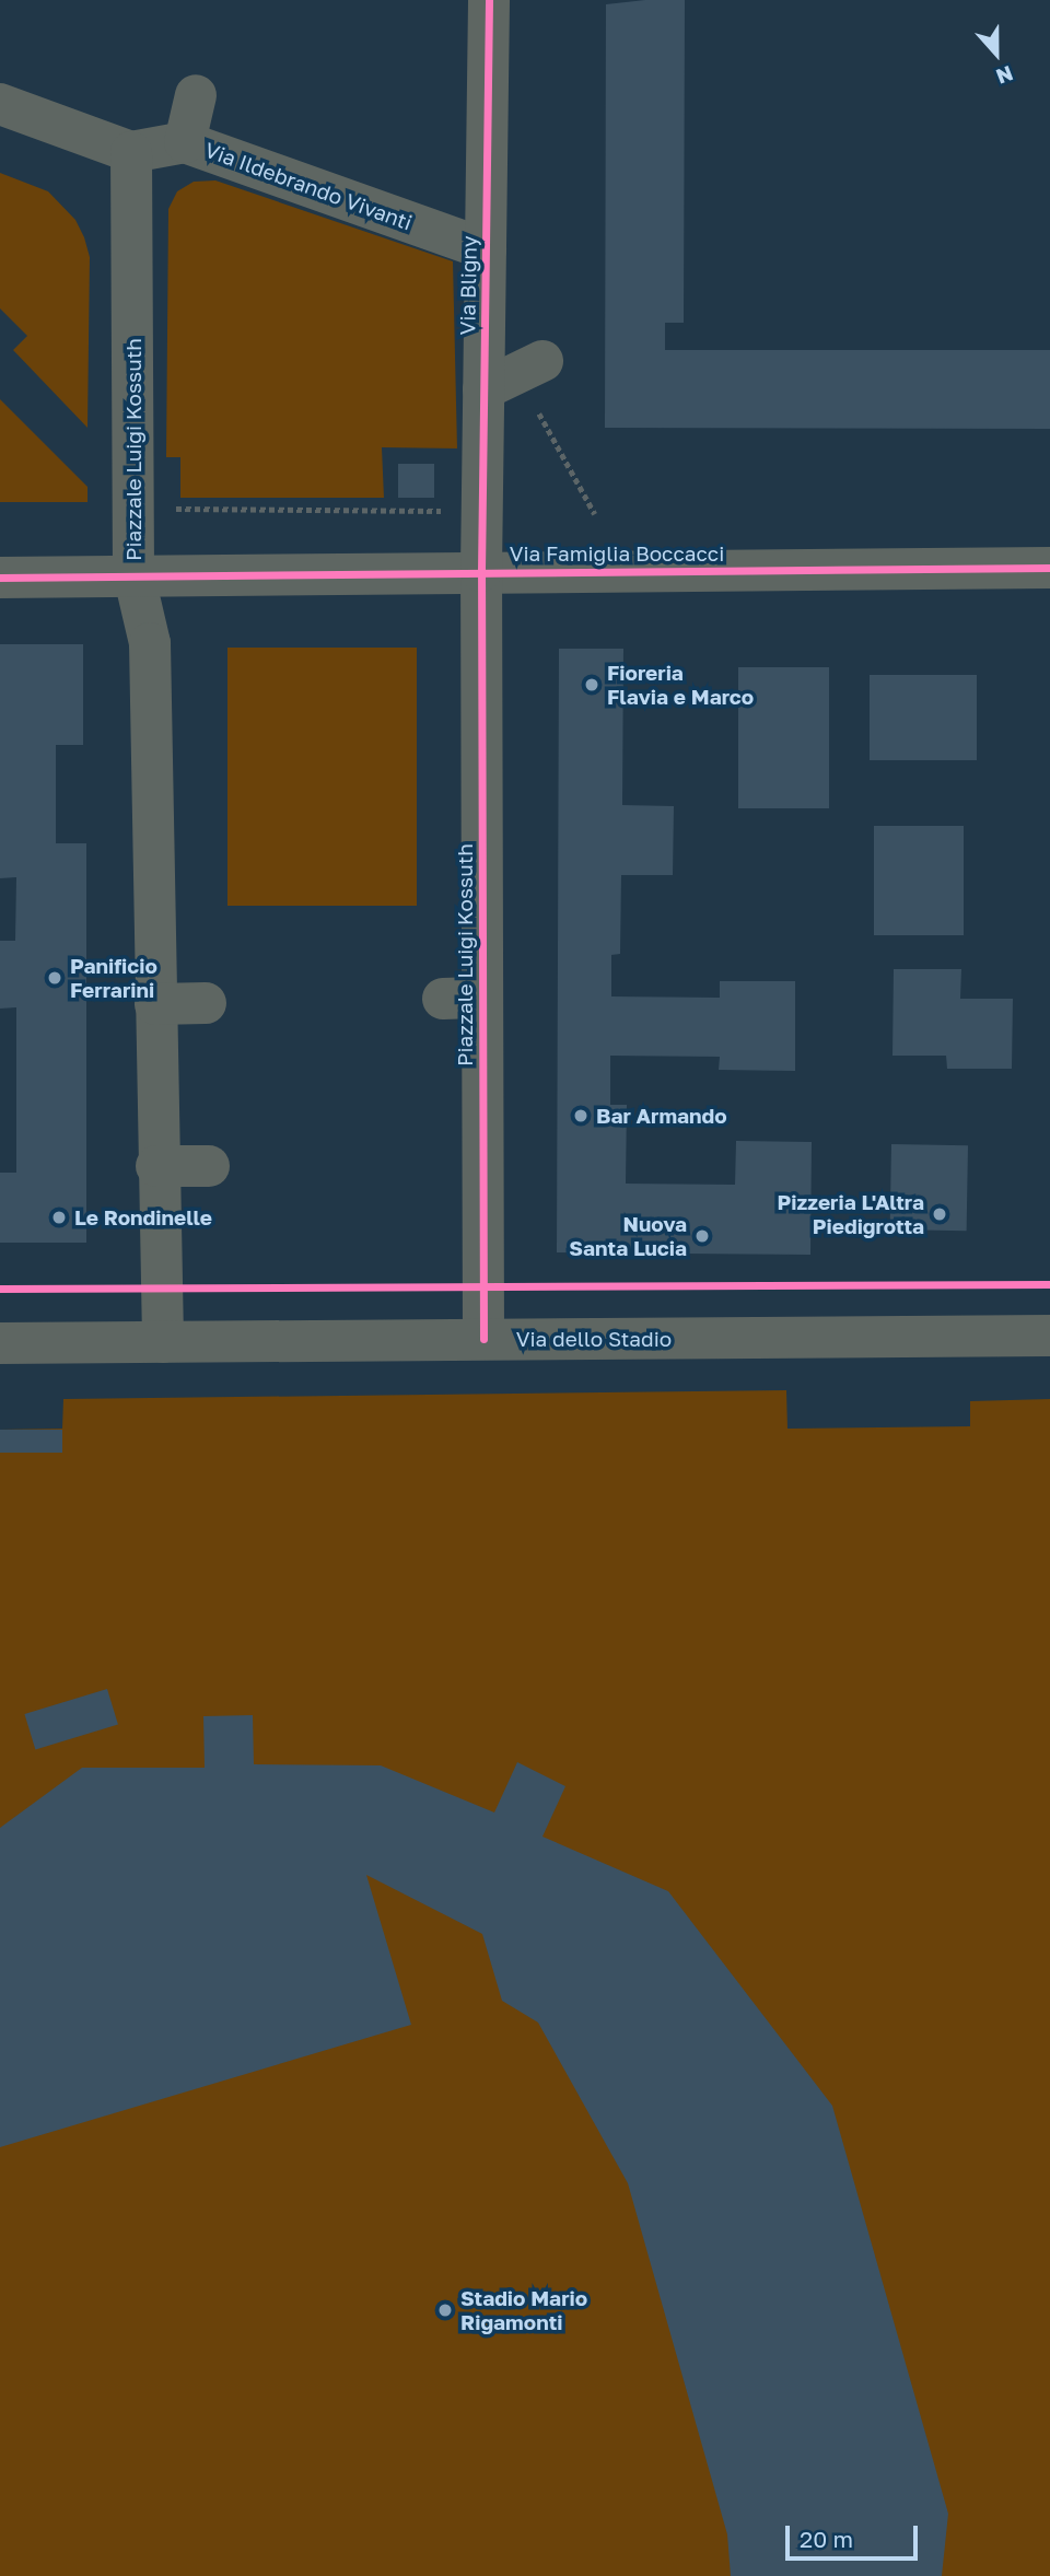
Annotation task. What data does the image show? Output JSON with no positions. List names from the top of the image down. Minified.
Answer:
{"streets":{"street":["Via Ildebrando Vivanti","Via Bligny","Piazzale Luigi Kossuth","Via Famiglia Boccacci","Via dello Stadio"]},"crossings":[["Via Ildebrando Vivanti","Via Bligny"],["Via Ildebrando Vivanti","Piazzale Luigi Kossuth"],["Via Bligny","Piazzale Luigi Kossuth"],["Via Bligny","Via Famiglia Boccacci"],["Piazzale Luigi Kossuth","Via Famiglia Boccacci"],["Piazzale Luigi Kossuth","Via dello Stadio"]],"places":["Fioreria Flavia e Marco","Panificio Ferrarini","Bar Armando","Pizzeria L'Altra Piedigrotta","Le Rondinelle","Nuova Santa Lucia","Stadio Mario Rigamonti"],"scale_bar":"20 m","north":"bottom"}
